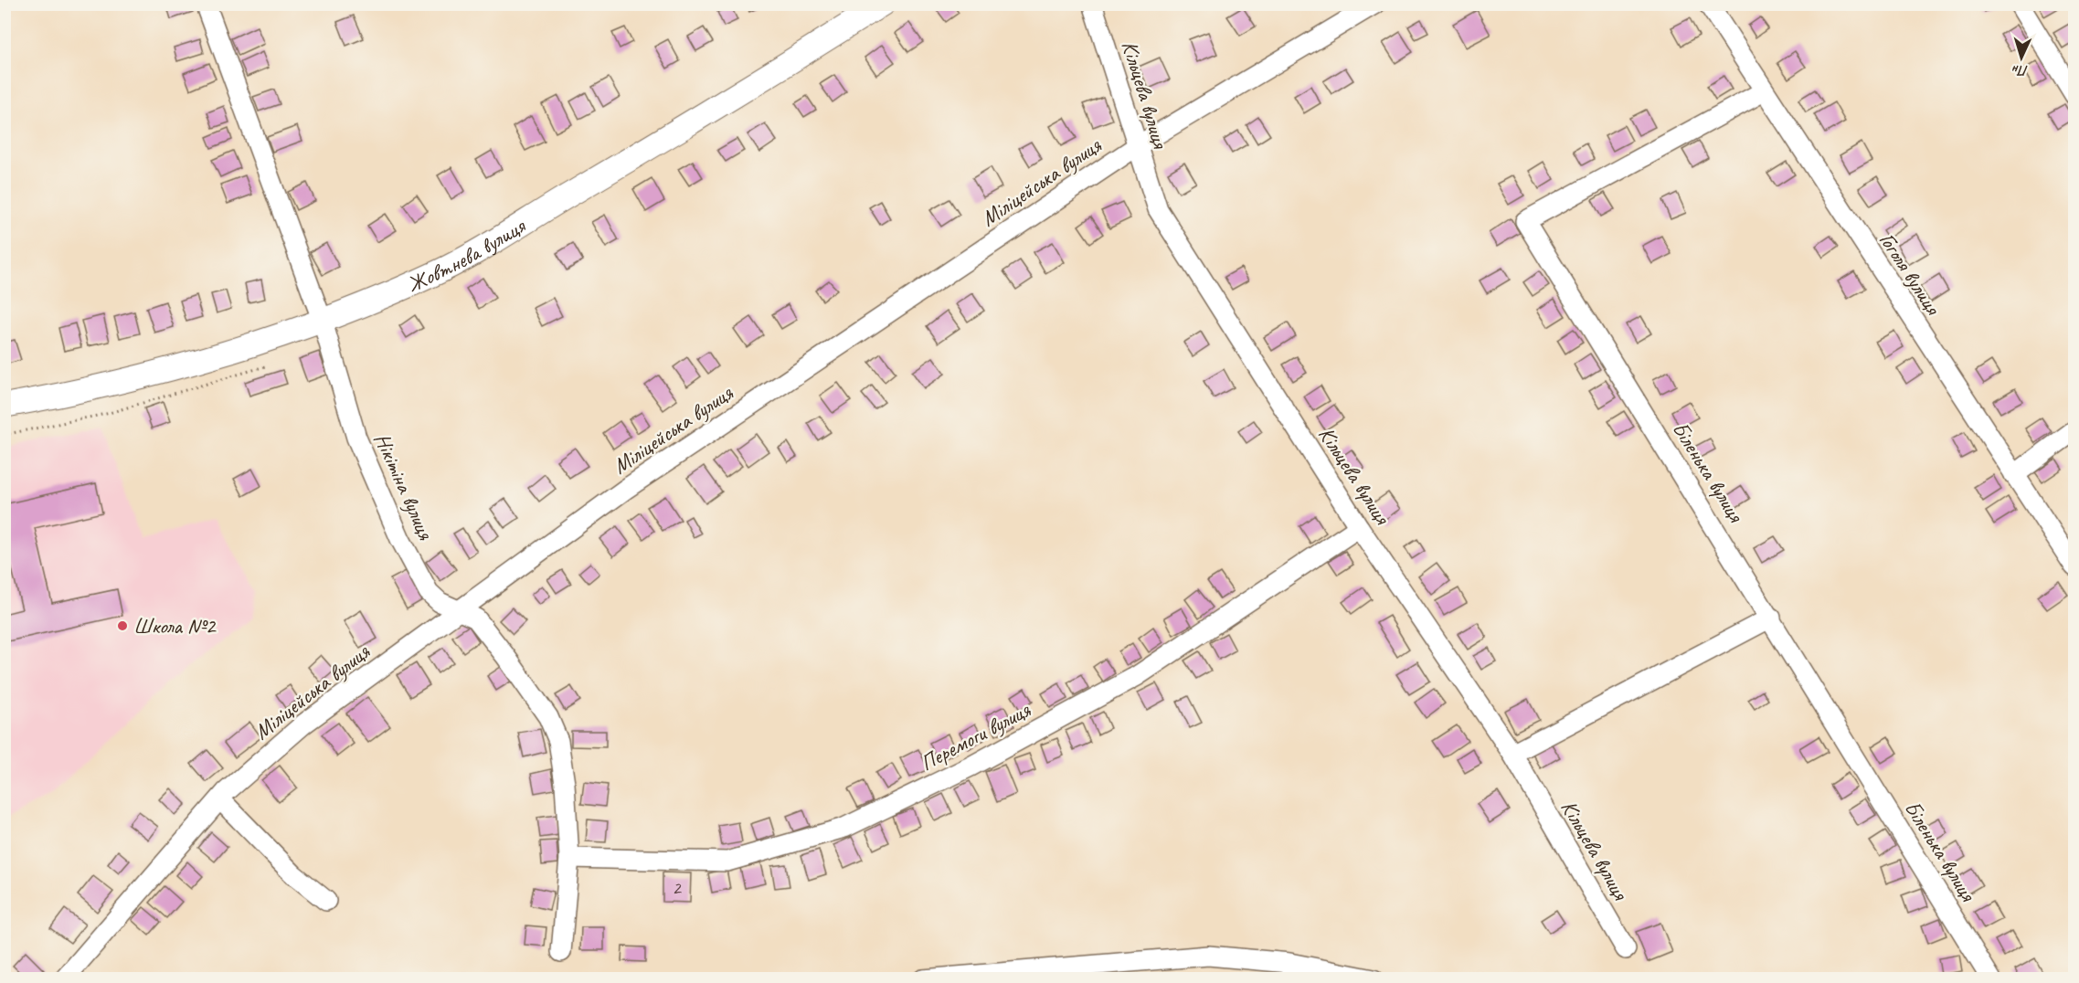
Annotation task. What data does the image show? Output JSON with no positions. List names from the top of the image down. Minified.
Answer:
{"streets":{"main road":["Жовтнева вулиця"],"street":["Кільцева вулиця","Міліцейська вулиця","Гоголя вулиця","Біленька вулиця","Нікітіна вулиця","Перемоги вулиця"]},"crossings":[["Кільцева вулиця","Міліцейська вулиця"],["Кільцева вулиця","Перемоги вулиця"],["Міліцейська вулиця","Нікітіна вулиця"],["Жовтнева вулиця","Нікітіна вулиця"],["Гоголя вулиця","Біленька вулиця"],["Нікітіна вулиця","Перемоги вулиця"]],"places":["Школа №2"],"house_numbers":["2"],"north":"bottom"}
